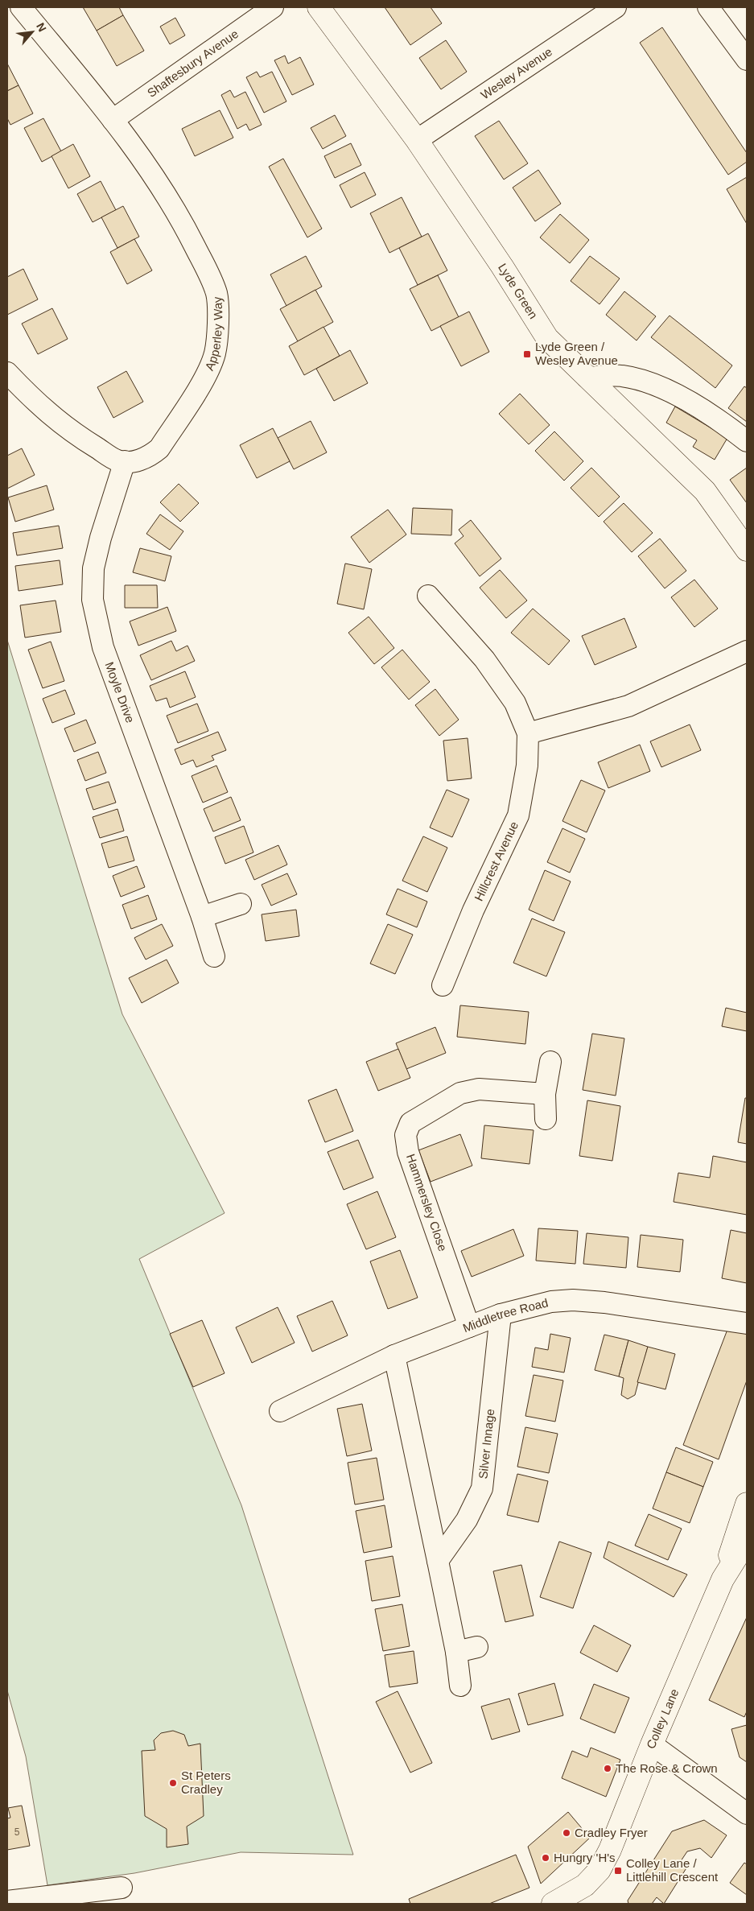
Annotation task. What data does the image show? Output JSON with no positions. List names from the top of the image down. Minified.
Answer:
{"streets":{"street":["Shaftesbury Avenue","Wesley Avenue","Lyde Green","Apperley Way","Moyle Drive","Hillcrest Avenue","Hammersley Close","Middletree Road","Silver Innage","Colley Lane"]},"crossings":[["Shaftesbury Avenue","Apperley Way"],["Wesley Avenue","Lyde Green"],["Apperley Way","Moyle Drive"],["Hammersley Close","Middletree Road"],["Middletree Road","Silver Innage"]],"places":{"transit":["Lyde Green / Wesley Avenue","Colley Lane / Littlehill Crescent"],"other":["The Rose & Crown","St Peters Cradley","Cradley Fryer","Hungry 'H's"]},"house_numbers":["5"],"north":"top right"}
